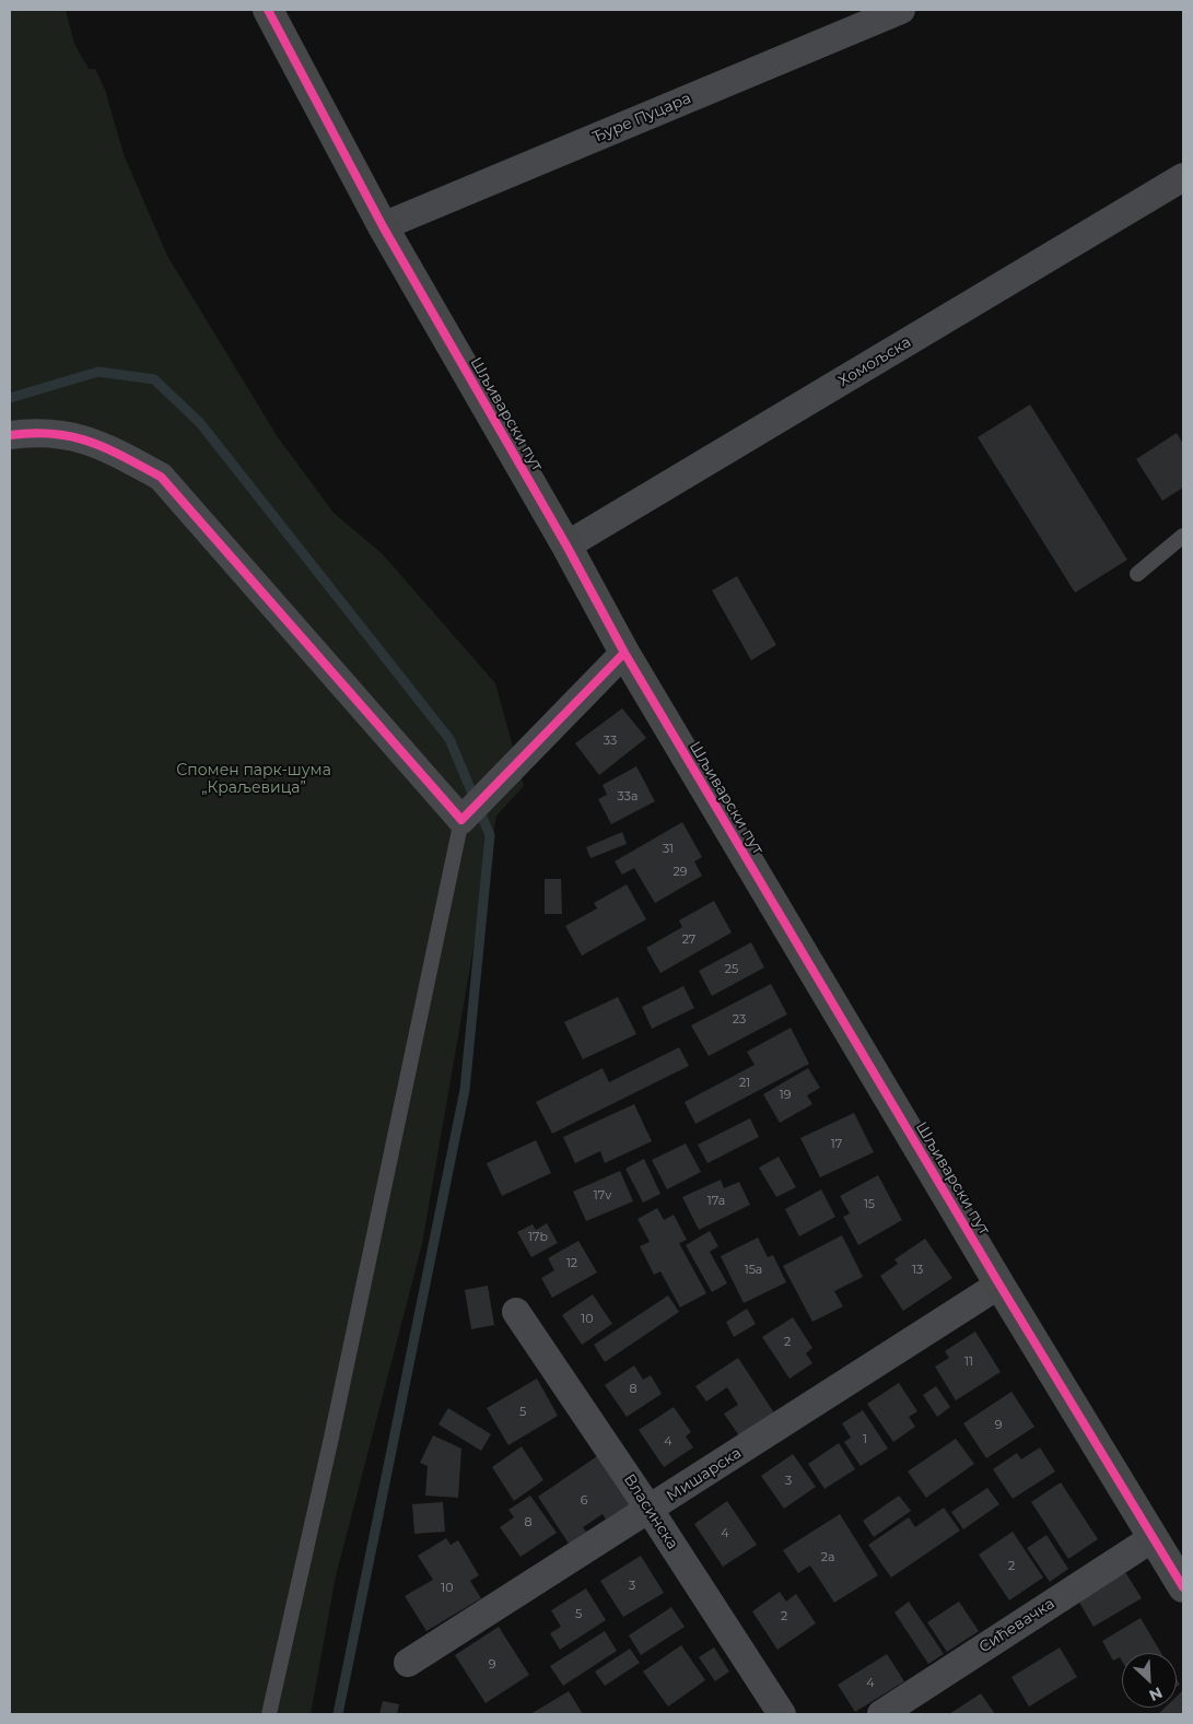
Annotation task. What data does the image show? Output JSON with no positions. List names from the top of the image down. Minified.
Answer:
{"streets":{"main road":["Шљиварски пут"],"street":["Ђуре Пуцара","Хомољска","Мишарска","Власинска","Сићевачка"]},"crossings":[["Ђуре Пуцара","Шљиварски пут"],["Хомољска","Шљиварски пут"],["Шљиварски пут","Мишарска"],["Шљиварски пут","Сићевачка"],["Мишарска","Власинска"]],"parks":["Спомен парк-шума „Краљевица”"],"house_numbers":["33","33a","31","29","27","25","23","21","19","17","17v","17a","15","17b","12","15a","13","10","2","11","8","5","9","1","4","3","6","8","4","2a","2","3","10","5","2","9","4"],"north":"bottom right"}
